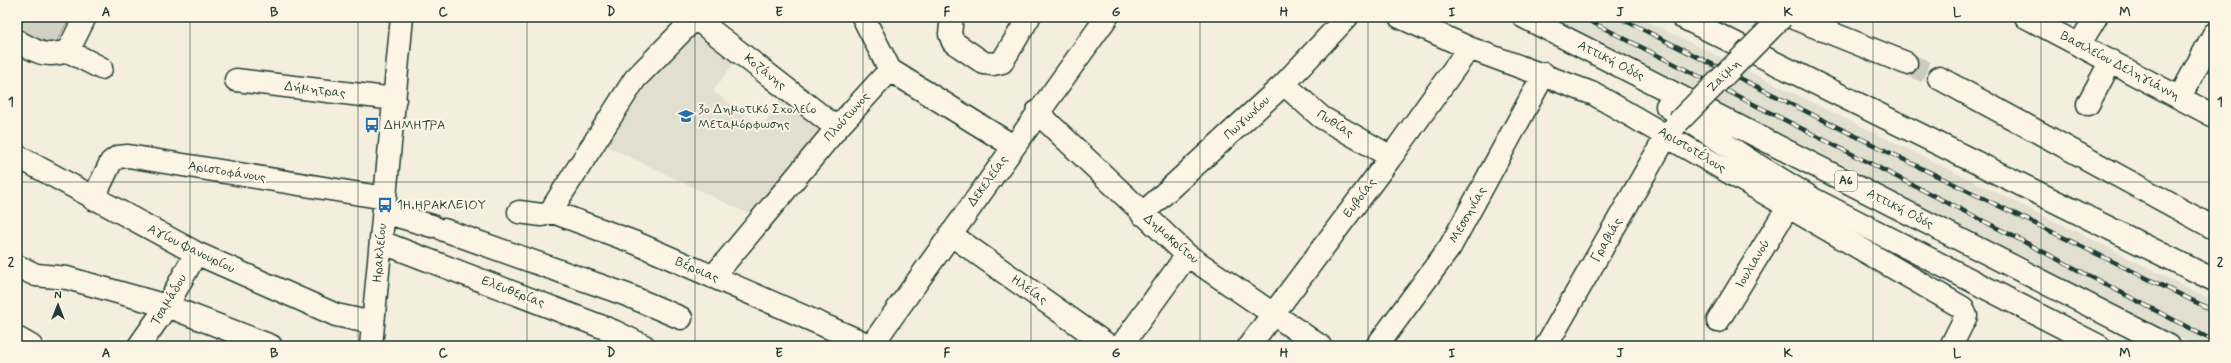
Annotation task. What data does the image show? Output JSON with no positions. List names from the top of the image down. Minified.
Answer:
{"streets":{"main road":["Αττική Οδός","Βασιλείου Δεληγιάννη","Κοζάνης","Ζαϊμη","Δήμητρας","Πλούτωνος","Πωγωνίου","Πυθίας","Αριστοτέλους","Αριστοφάνους","Δεκελείας","Α6","Ευβοίας","Μεσσηνίας","Δημοκρίτου","Γραβιάς","Αγίου Φανουρίου","Ηρακλείου","Ιουλιανού","Βέροιας","Ηλείας","Ελευθερίας","Τσαμάδου"]},"crossings":[["Κοζάνης","Πλούτωνος"],["Ζαϊμη","Αριστοτέλους"],["Ζαϊμη","Γραβιάς"],["Δήμητρας","Ηρακλείου"],["Πλούτωνος","Βέροιας"],["Πωγωνίου","Πυθίας"],["Πωγωνίου","Δημοκρίτου"],["Πυθίας","Ευβοίας"],["Αριστοτέλους","Ευβοίας"],["Αριστοτέλους","Μεσσηνίας"],["Αριστοτέλους","Γραβιάς"],["Αριστοτέλους","Ιουλιανού"],["Αριστοφάνους","Αγίου Φανουρίου"],["Αριστοφάνους","Ηρακλείου"],["Δεκελείας","Δημοκρίτου"],["Δεκελείας","Βέροιας"],["Δεκελείας","Ηλείας"],["Ευβοίας","Δημοκρίτου"],["Αγίου Φανουρίου","Ηρακλείου"],["Αγίου Φανουρίου","Τσαμάδου"],["Ηρακλείου","Ελευθερίας"]],"places":{"school or university":["3ο Δημοτικό Σχολείο Μεταμόρφωσης"],"bus stop":["ΔΗΜΗΤΡΑ","1Η ΗΡΑΚΛΕΙΟΥ"]},"north":"top","grid":{"columns":["A","B","C","D","E","F","G","H","I","J","K","L","M"],"rows":["1","2"]}}
